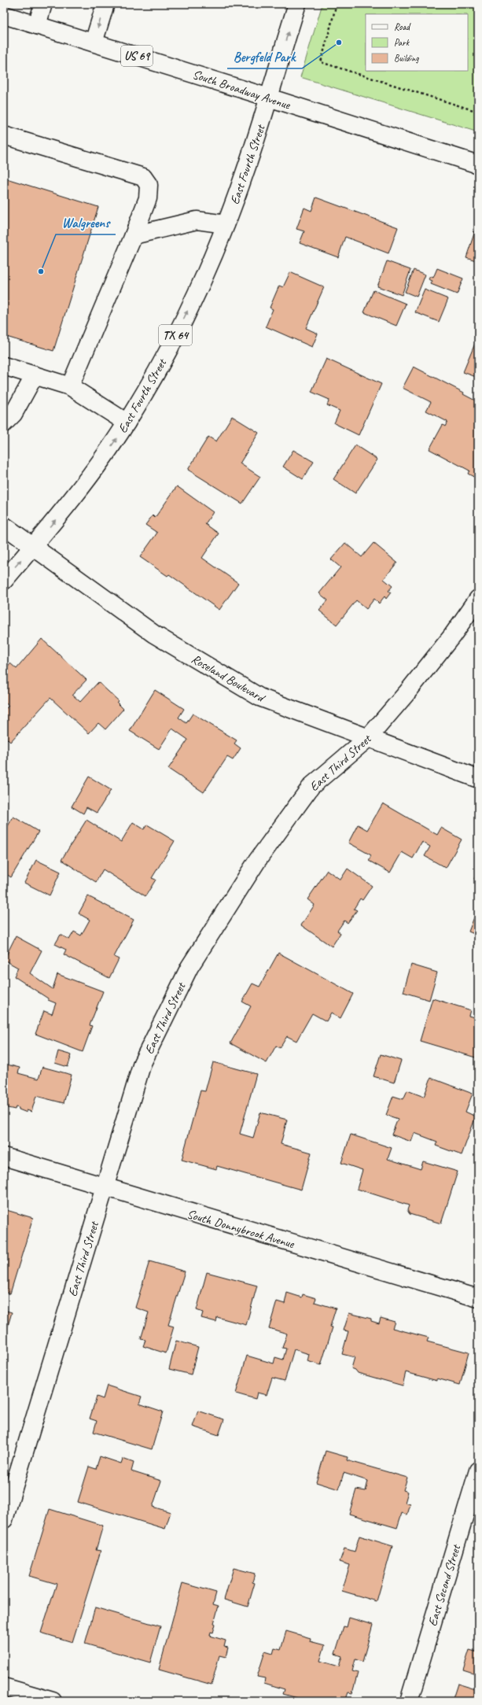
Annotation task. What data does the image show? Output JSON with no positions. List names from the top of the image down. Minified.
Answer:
{"streets":{"street":["US 69","South Broadway Avenue","East Fourth Street","TX 64","Roseland Boulevard","East Third Street","South Donnybrook Avenue","East Second Street"]},"crossings":[["South Broadway Avenue","East Fourth Street"],["East Fourth Street","Roseland Boulevard"],["Roseland Boulevard","East Third Street"],["East Third Street","South Donnybrook Avenue"]],"places":["Bergfeld Park","Walgreens"],"legend":["Road","Park","Building"]}
